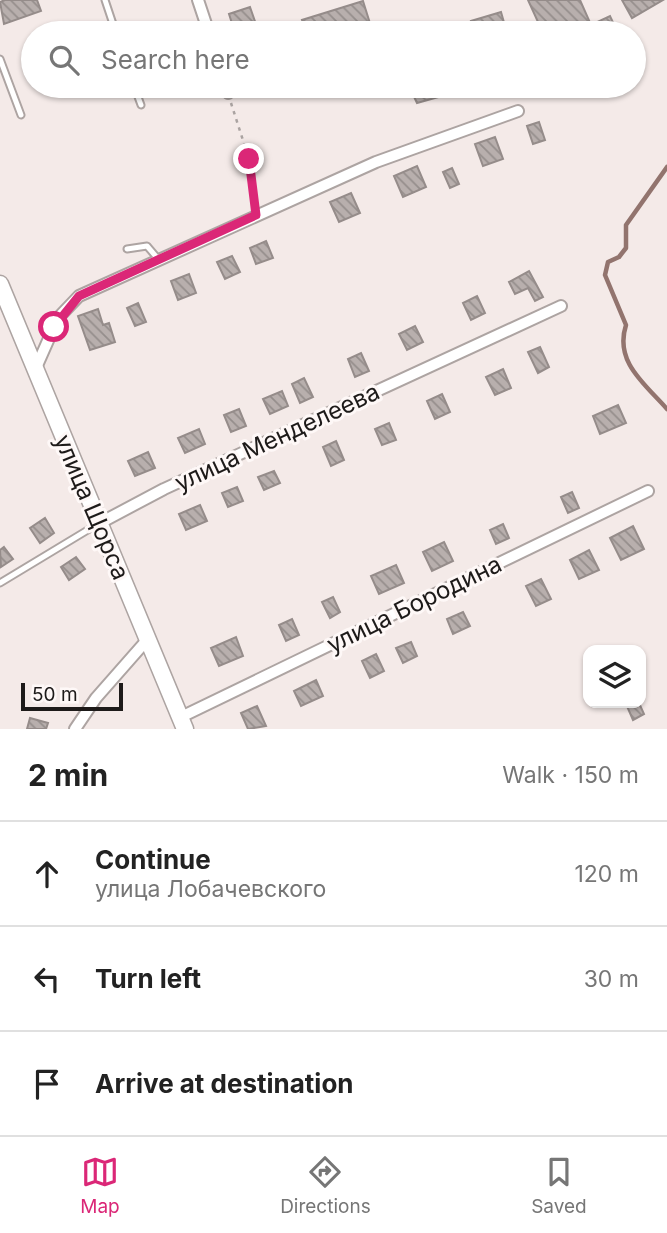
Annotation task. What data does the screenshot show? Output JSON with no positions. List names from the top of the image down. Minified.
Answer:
{"streets":{"main road":["улица Щорса"],"street":["улица Менделеева","улица Бородина"]},"crossings":[["улица Менделеева","улица Щорса"],["улица Щорса","улица Бородина"]],"scale_bar":"50 m","page":{"search":"Search here","scale":"50 m","heading":["2 min","Walk · 150 m"],"list":[["Continue","улица Лобачевского","120 m"],["Turn left","30 m"],"Arrive at destination"],"nav":["Map","Directions","Saved"]}}
